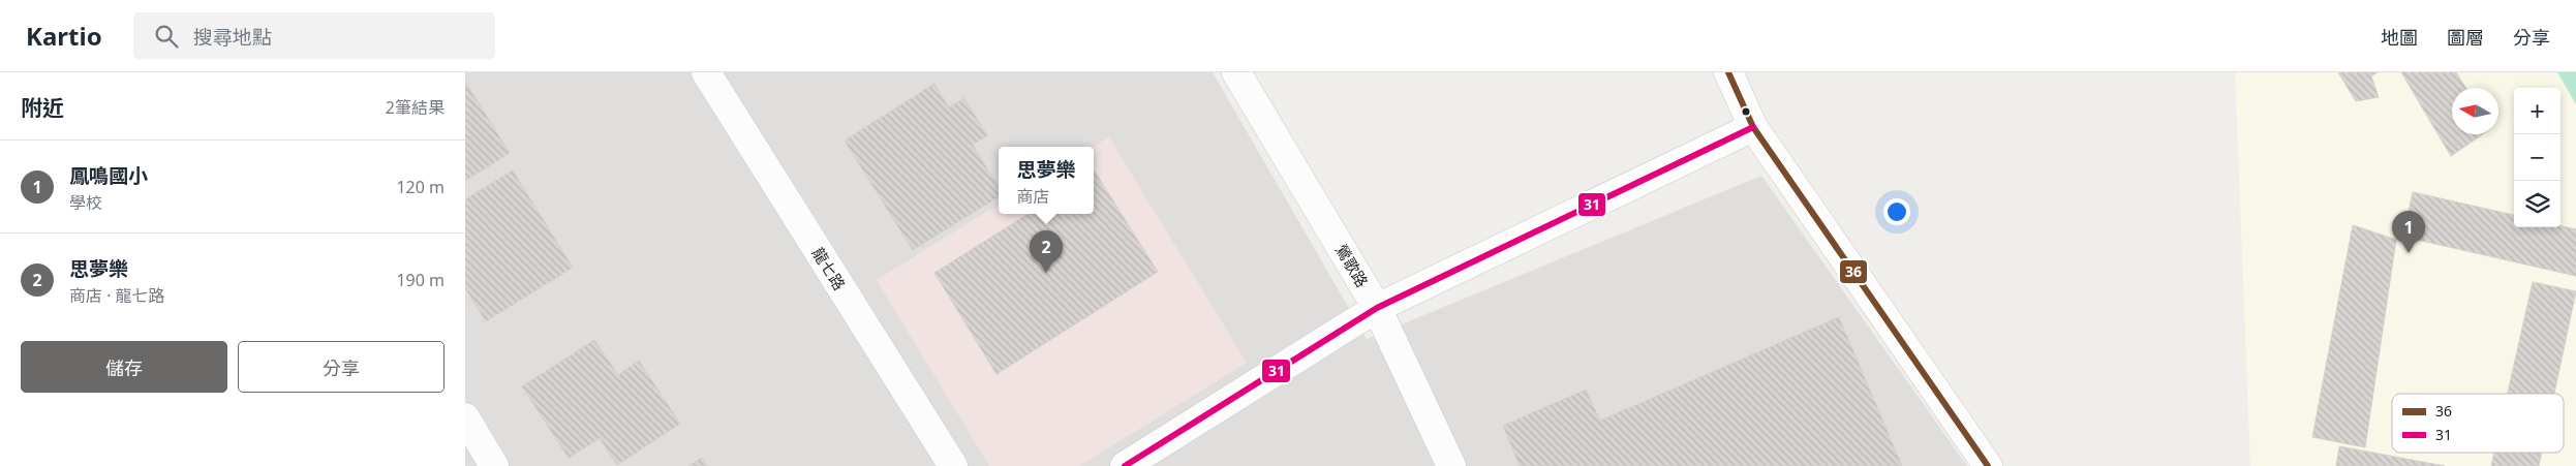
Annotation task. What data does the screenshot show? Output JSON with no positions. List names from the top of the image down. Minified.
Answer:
{"streets":{"street":["鶯歌路","龍七路"]},"lines":["transit line 36","transit line 31"],"legend":["36","31"],"north":"left","page":{"header":"Kartio","search":"搜尋地點","nav":["地圖","圖層","分享"],"heading":["附近","2筆結果"],"map_buttons":["+","−"],"list":[{"mark":"1","name":"鳳鳴國小","note":"學校","value":"120 m"},{"mark":"2","name":"思夢樂","note":"商店 · 龍七路","value":"190 m"}],"popup":["思夢樂","商店"],"pins":["1","2"],"buttons":["儲存","分享"]}}
